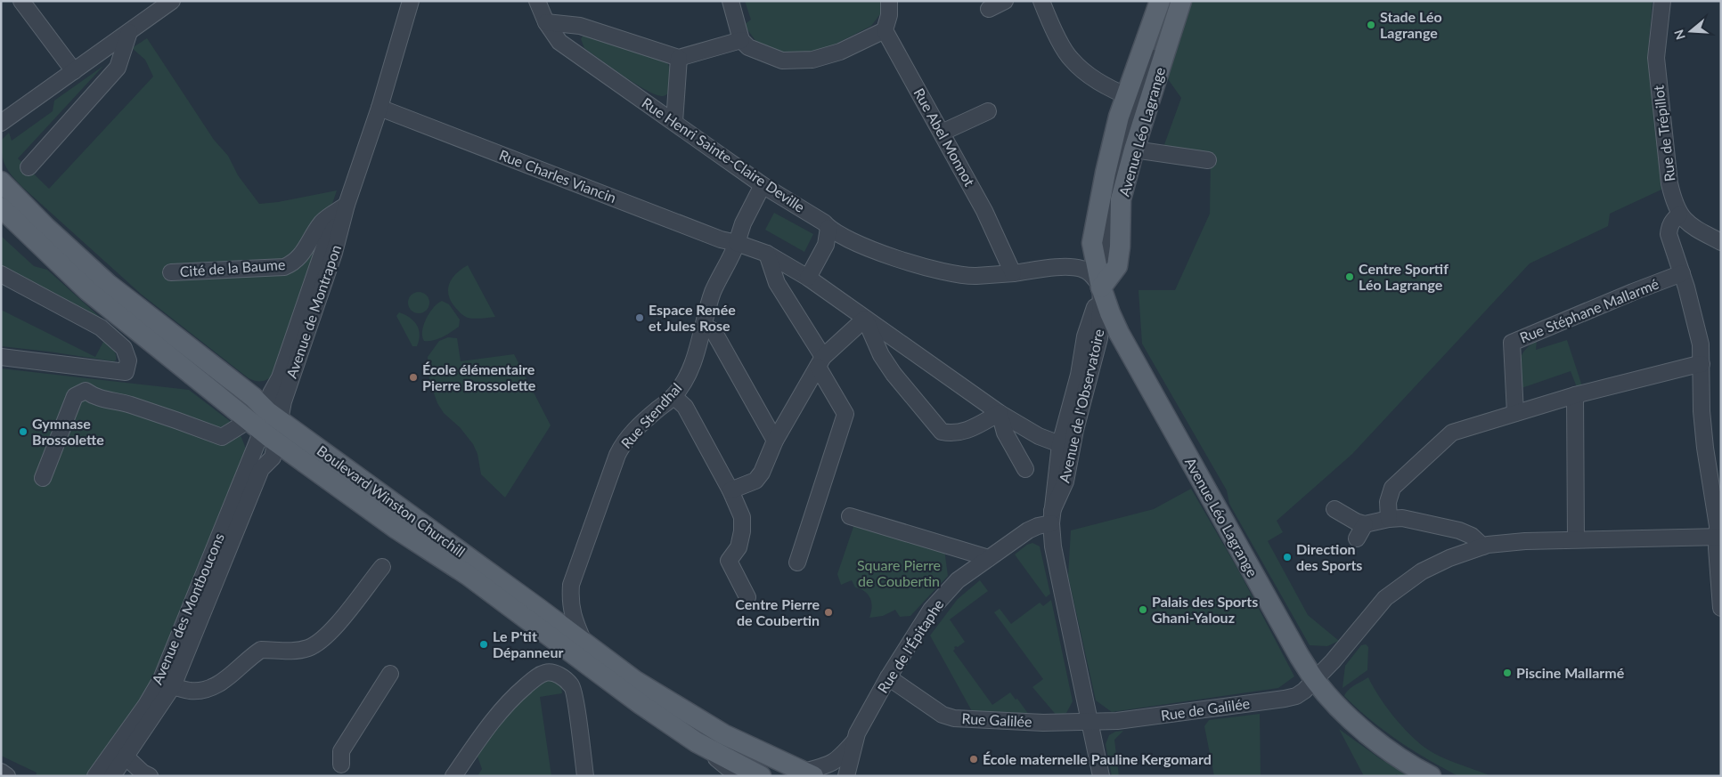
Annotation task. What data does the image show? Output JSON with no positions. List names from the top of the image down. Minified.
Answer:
{"streets":{"main road":["Avenue Léo Lagrange","Boulevard Winston Churchill"],"street":["Rue de Trépillot","Rue Abel Monnot","Rue Henri Sainte-Claire Deville","Rue Charles Viancin","Cité de la Baume","Rue Stéphane Mallarmé","Avenue de Montrapon","Avenue de l'Observatoire","Rue Stendhal","Avenue des Montboucons","Rue de l'Épitaphe","Rue de Galilée","Rue Galilée"]},"crossings":[["Avenue Léo Lagrange","Rue Henri Sainte-Claire Deville"],["Avenue Léo Lagrange","Avenue de l'Observatoire"],["Avenue Léo Lagrange","Rue de Galilée"],["Rue Abel Monnot","Rue Henri Sainte-Claire Deville"],["Rue Henri Sainte-Claire Deville","Avenue de l'Observatoire"],["Rue Henri Sainte-Claire Deville","Rue Stendhal"],["Rue Charles Viancin","Avenue de Montrapon"],["Rue Charles Viancin","Rue Stendhal"],["Cité de la Baume","Avenue de Montrapon"],["Avenue de Montrapon","Boulevard Winston Churchill"],["Avenue de l'Observatoire","Rue de l'Épitaphe"],["Avenue de l'Observatoire","Rue de Galilée"],["Avenue de l'Observatoire","Rue Galilée"],["Rue Stendhal","Boulevard Winston Churchill"],["Boulevard Winston Churchill","Avenue des Montboucons"],["Boulevard Winston Churchill","Rue de l'Épitaphe"],["Rue de l'Épitaphe","Rue Galilée"],["Rue de Galilée","Rue Galilée"]],"parks":["Square Pierre de Coubertin"],"places":["Stade Léo Lagrange","Centre Sportif Léo Lagrange","Espace Renée et Jules Rose","École élémentaire Pierre Brossolette","Gymnase Brossolette","Direction des Sports","Palais des Sports Ghani-Yalouz","Centre Pierre de Coubertin","Le P'tit Dépanneur","Piscine Mallarmé","École maternelle Pauline Kergomard"],"north":"left"}
